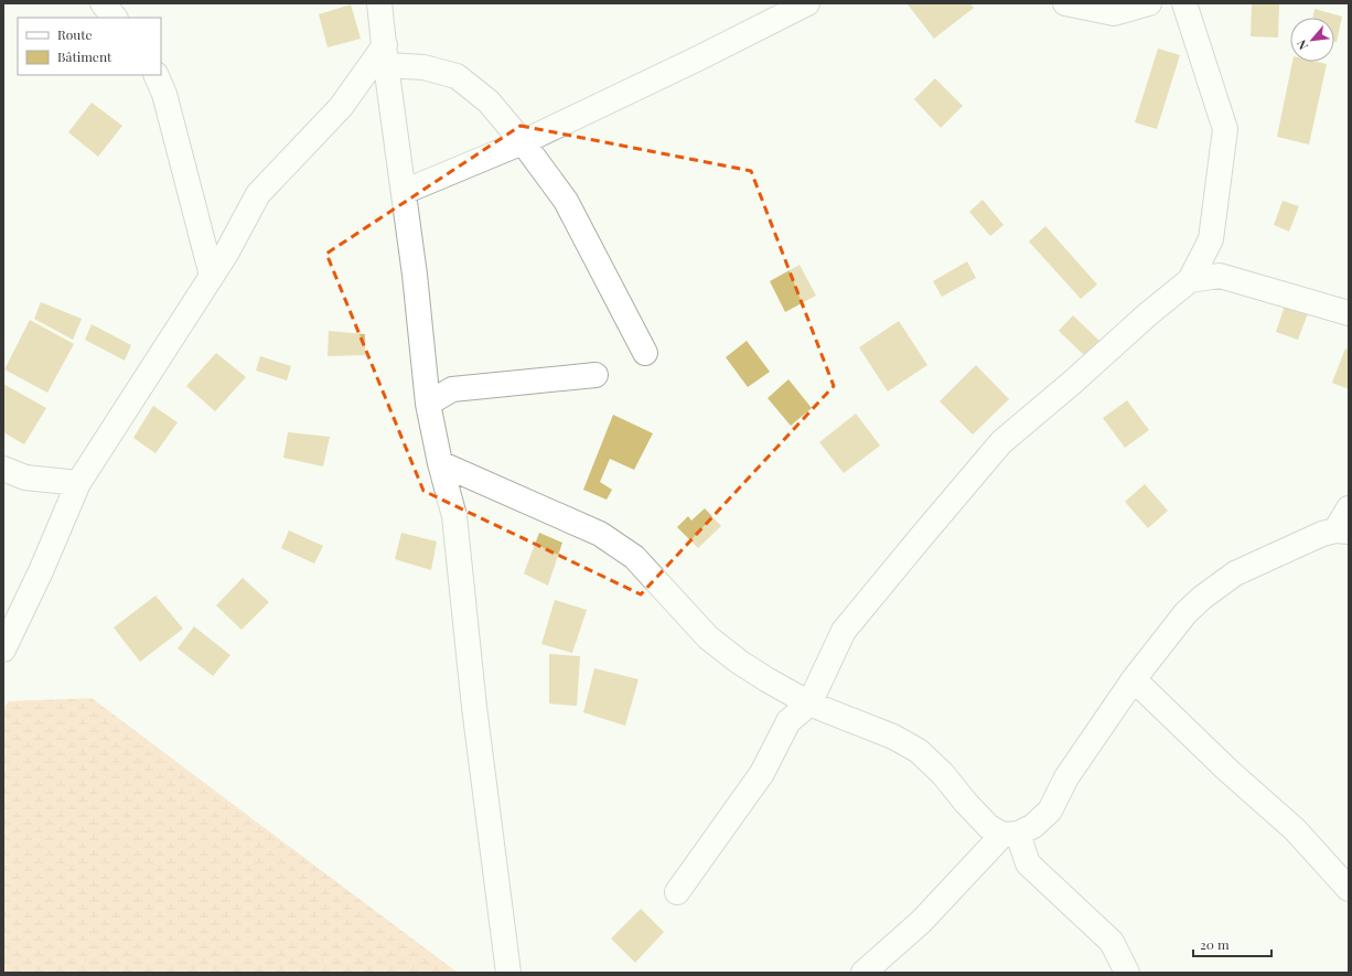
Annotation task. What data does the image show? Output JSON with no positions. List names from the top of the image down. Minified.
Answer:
{"legend":["Route","Bâtiment"],"scale_bar":"20 m","north":"bottom left"}
